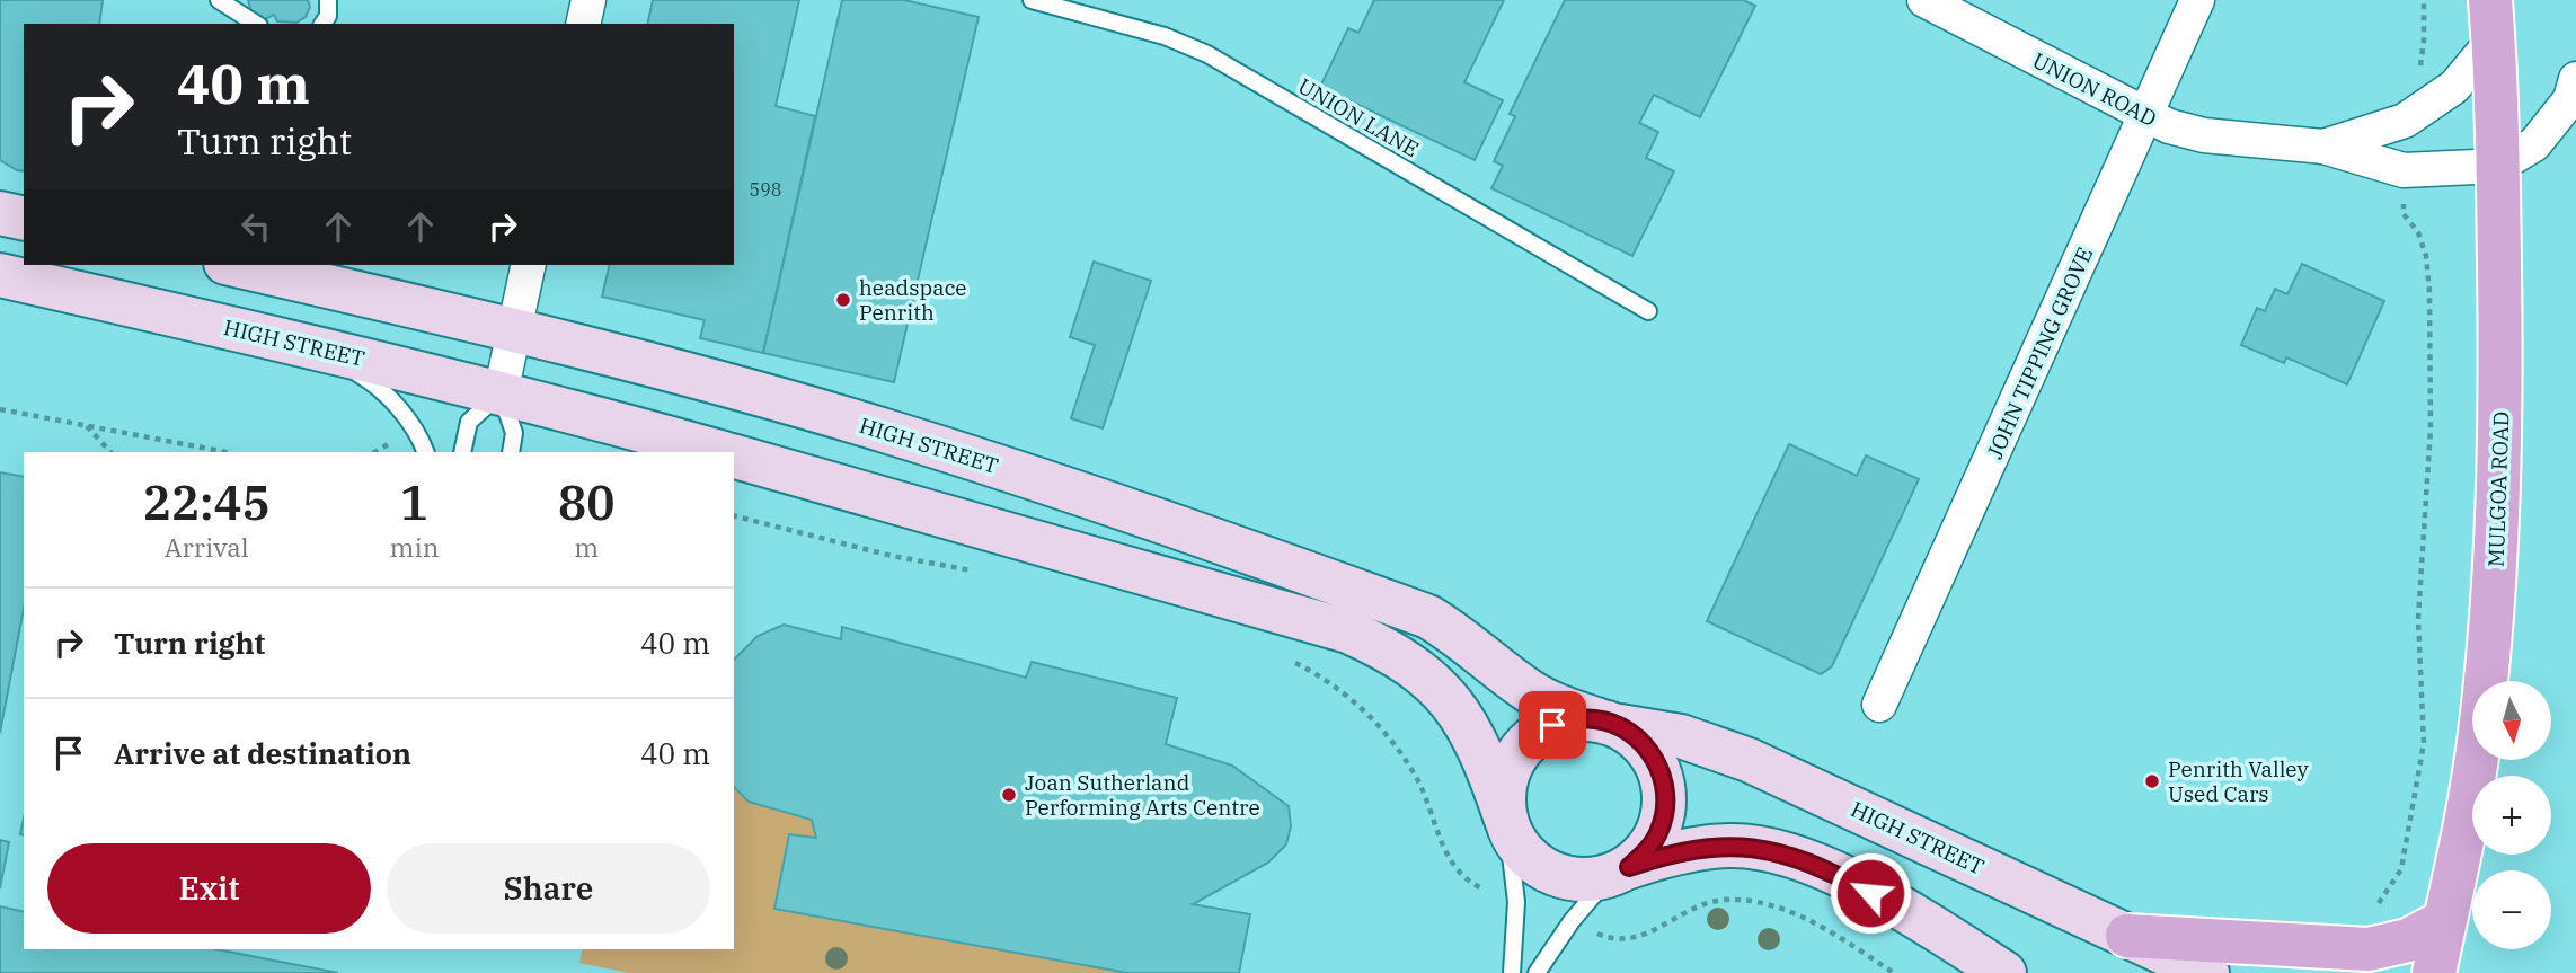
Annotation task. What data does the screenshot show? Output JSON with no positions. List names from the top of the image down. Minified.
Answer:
{"streets":{"main road":["HIGH STREET","MULGOA ROAD"],"street":["UNION ROAD","JOHN TIPPING GROVE"],"lane":["UNION LANE"]},"crossings":[["UNION ROAD","JOHN TIPPING GROVE"],["UNION ROAD","MULGOA ROAD"]],"places":["headspace Penrith","Penrith Valley Used Cars","Joan Sutherland Performing Arts Centre"],"house_numbers":["598"],"north":"bottom","page":{"turn":["40 m","Turn right"],"eta":["22:45","Arrival","1","min","80","m"],"list":[{"name":"Turn right","value":"40 m"},{"name":"Arrive at destination","value":"40 m"}],"map_buttons":["+","−"],"buttons":["Exit","Share"]}}
